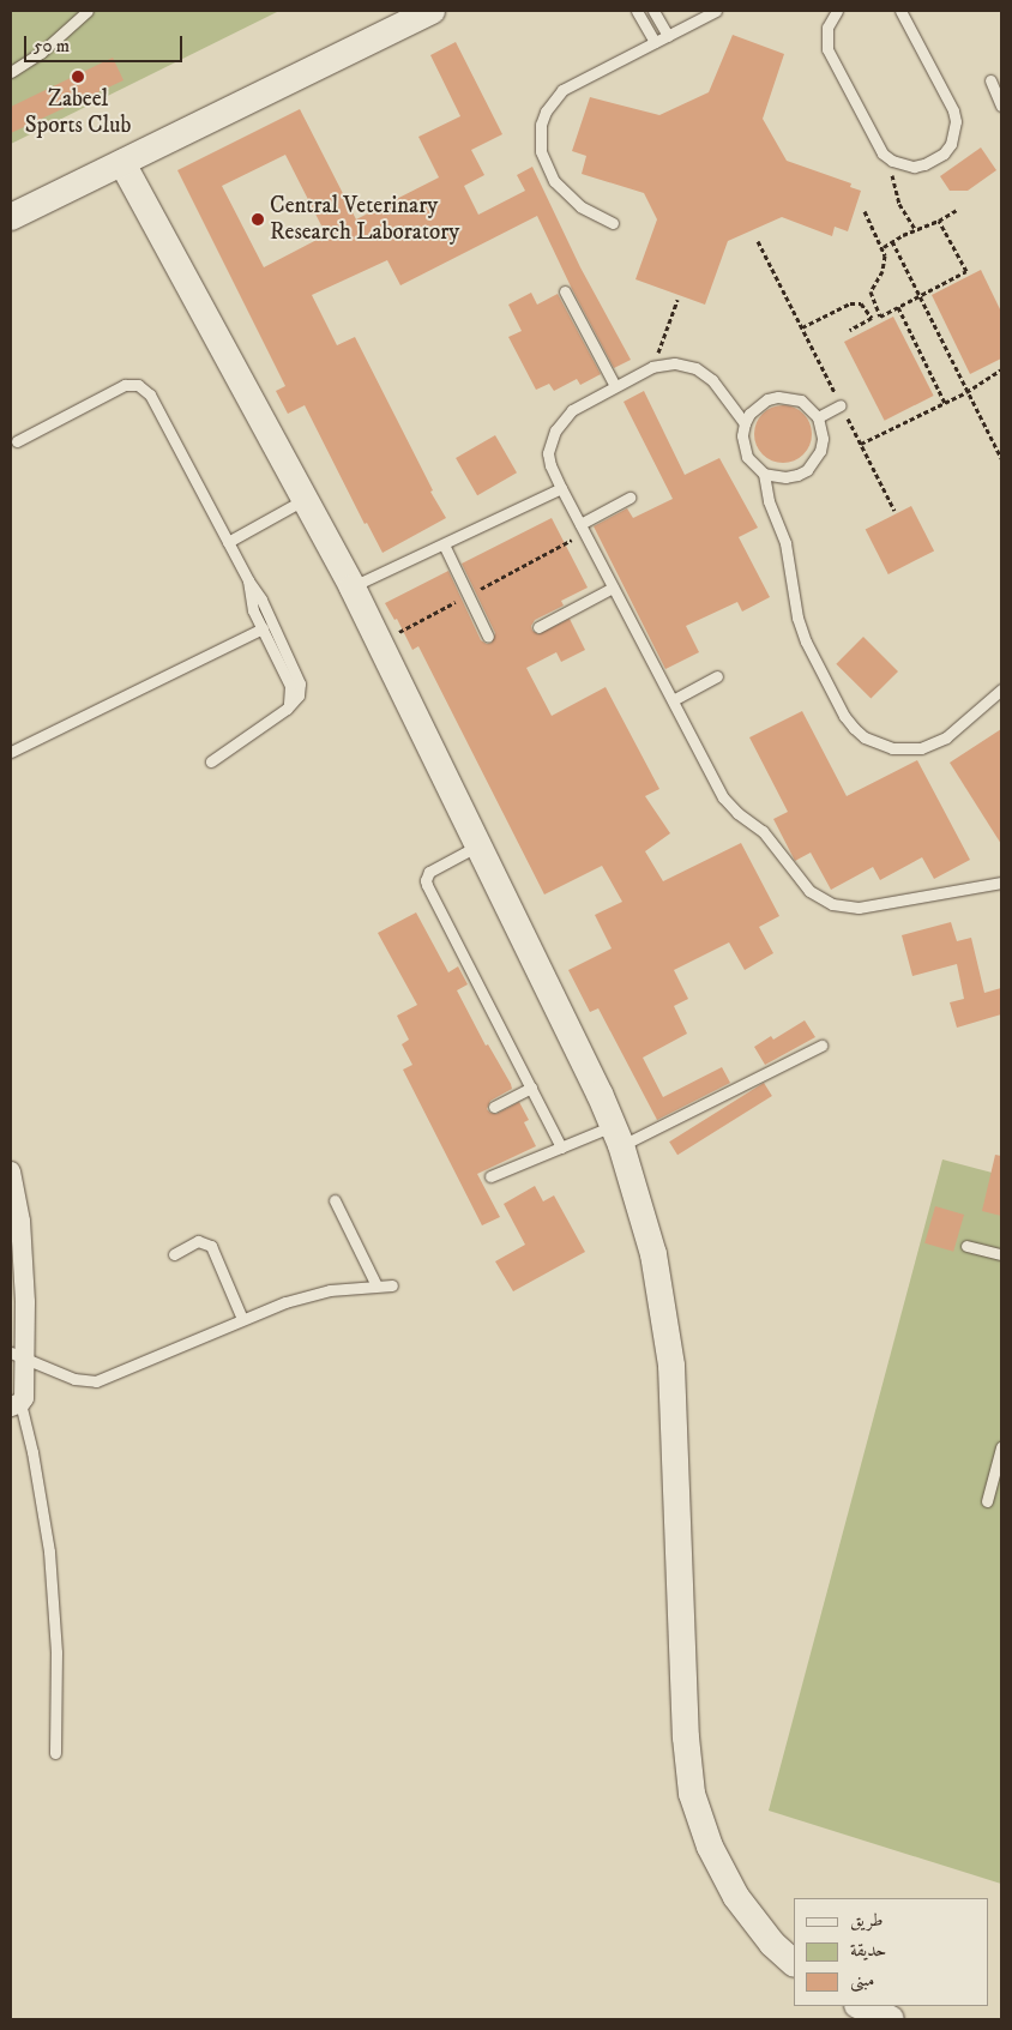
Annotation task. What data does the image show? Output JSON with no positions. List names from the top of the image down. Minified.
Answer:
{"places":["Zabeel Sports Club","Central Veterinary Research Laboratory"],"legend":["طريق","حديقة","مبنى"],"scale_bar":"50 m"}
